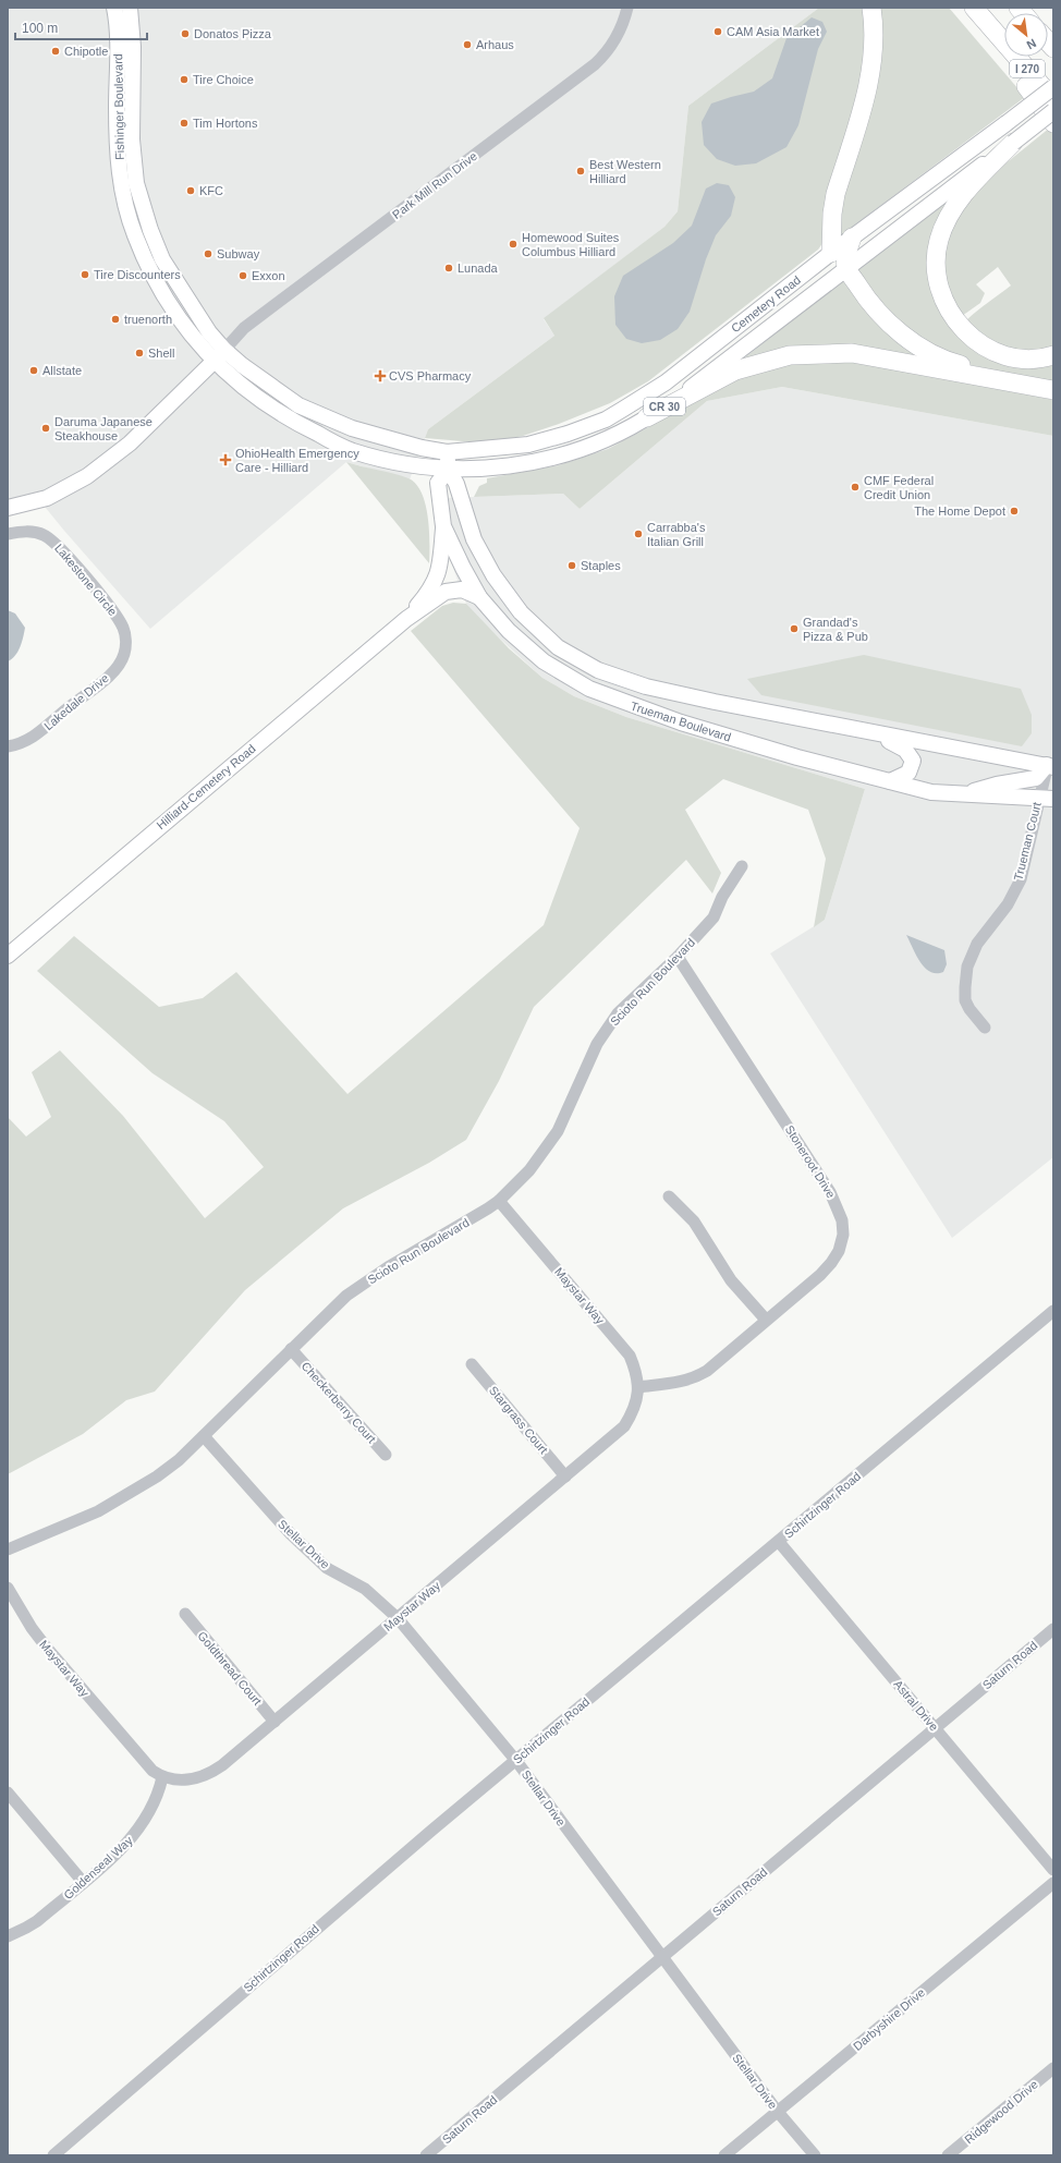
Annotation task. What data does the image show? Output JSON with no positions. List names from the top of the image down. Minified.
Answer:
{"streets":{"highway":["I 270"],"main road":["Fishinger Boulevard","Cemetery Road","CR 30","Trueman Boulevard","Hilliard-Cemetery Road"],"street":["Park Mill Run Drive","Lakestone Circle","Lakedale Drive","Trueman Court","Scioto Run Boulevard","Stoneroot Drive","Maystar Way","Checkerberry Court","Stargrass Court","Schirtzinger Road","Stellar Drive","Saturn Road","Goldthread Court","Astral Drive","Goldenseal Way","Darbyshire Drive","Ridgewood Drive"]},"crossings":[["Fishinger Boulevard","Park Mill Run Drive"],["Fishinger Boulevard","Cemetery Road"],["Fishinger Boulevard","Trueman Boulevard"],["Cemetery Road","Trueman Boulevard"],["Lakestone Circle","Lakedale Drive"],["Trueman Boulevard","Hilliard-Cemetery Road"],["Trueman Boulevard","Trueman Court"],["Scioto Run Boulevard","Stoneroot Drive"],["Scioto Run Boulevard","Maystar Way"],["Scioto Run Boulevard","Checkerberry Court"],["Scioto Run Boulevard","Stellar Drive"],["Stoneroot Drive","Maystar Way"],["Maystar Way","Stargrass Court"],["Maystar Way","Stellar Drive"],["Maystar Way","Goldthread Court"],["Maystar Way","Goldenseal Way"],["Schirtzinger Road","Stellar Drive"],["Schirtzinger Road","Astral Drive"],["Stellar Drive","Saturn Road"],["Stellar Drive","Darbyshire Drive"],["Saturn Road","Astral Drive"]],"places":{"other":["CAM Asia Market","Donatos Pizza","Arhaus","Chipotle","Tire Choice","Tim Hortons","Best Western Hilliard","KFC","Homewood Suites Columbus Hilliard","Subway","Lunada","Tire Discounters","Exxon","truenorth","Shell","Allstate","Daruma Japanese Steakhouse","CMF Federal Credit Union","The Home Depot","Carrabba's Italian Grill","Staples","Grandad's Pizza & Pub"],"health":["CVS Pharmacy","OhioHealth Emergency Care - Hilliard"]},"scale_bar":"100 m","north":"bottom right"}
